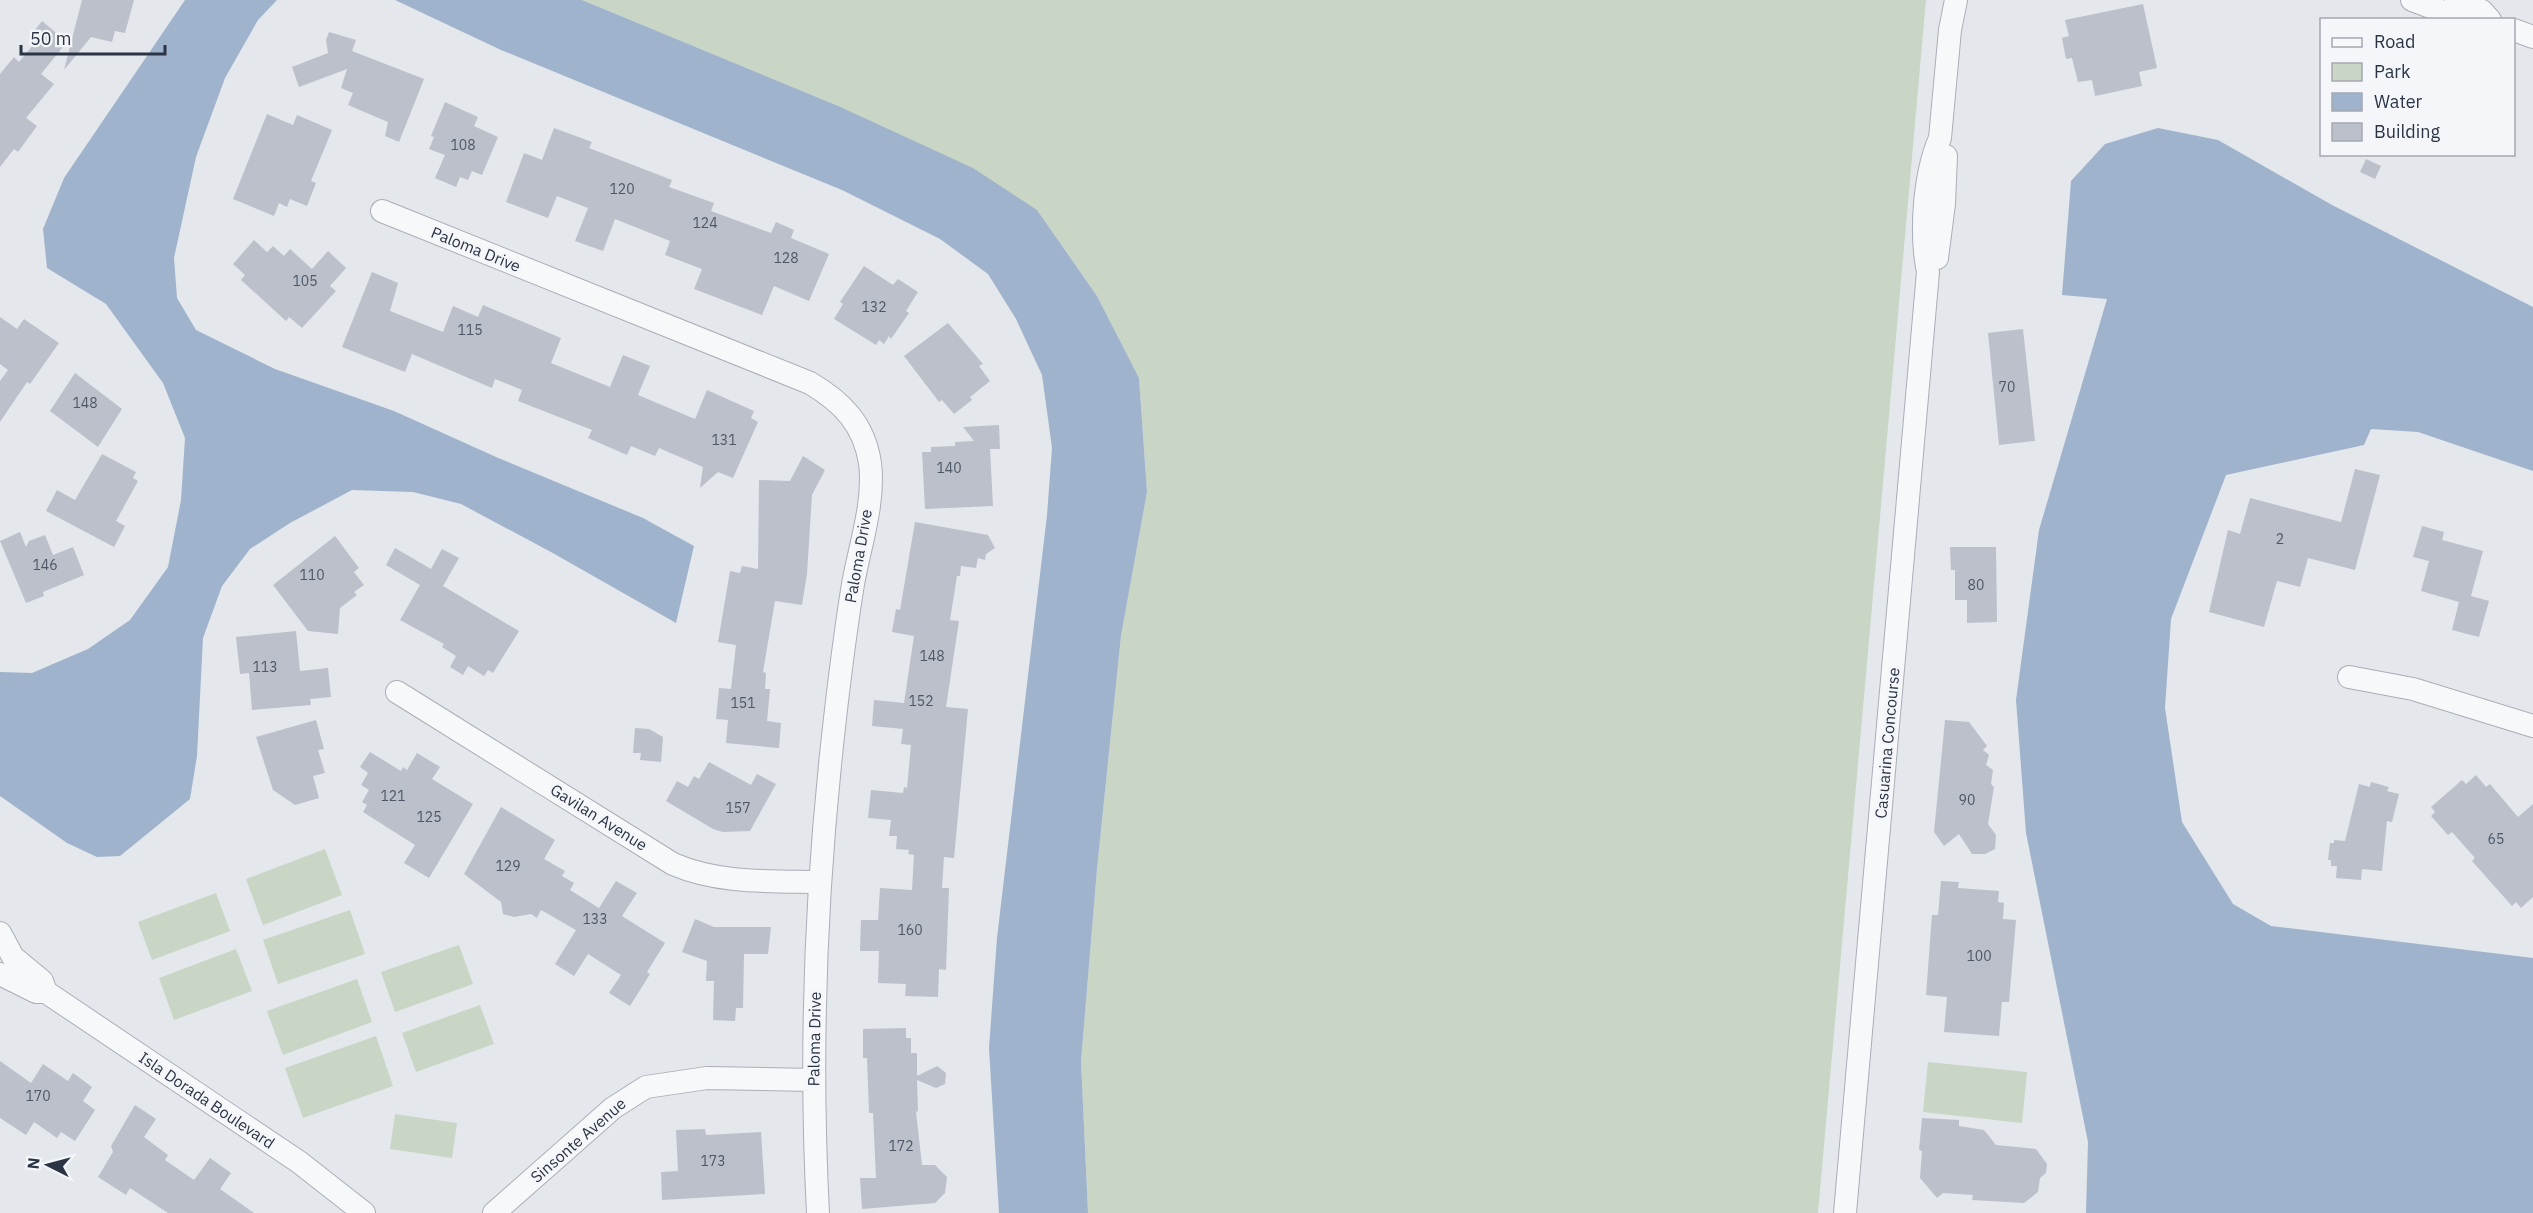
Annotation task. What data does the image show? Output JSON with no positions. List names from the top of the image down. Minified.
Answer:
{"streets":{"street":["Paloma Drive","Casuarina Concourse","Gavilan Avenue","Isla Dorada Boulevard","Sinsonte Avenue"]},"crossings":[["Paloma Drive","Gavilan Avenue"],["Paloma Drive","Sinsonte Avenue"]],"house_numbers":["108","120","124","128","105","132","115","70","148","131","140","2","146","110","80","148","113","152","151","121","90","157","125","65","129","133","160","100","170","172","173"],"legend":["Road","Park","Water","Building"],"scale_bar":"50 m","north":"left"}
